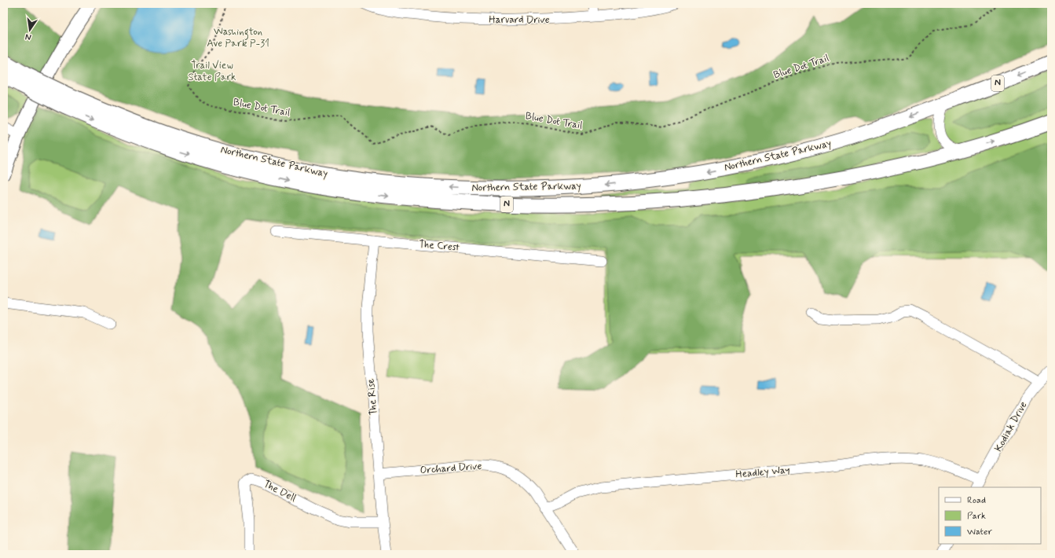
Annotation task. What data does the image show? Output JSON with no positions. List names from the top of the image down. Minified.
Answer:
{"streets":{"highway":["N","Northern State Parkway"],"street":["Harvard Drive","The Crest","The Rise","Kodiak Drive","Orchard Drive","Headley Way","The Dell"],"path":["Blue Dot Trail"]},"crossings":[["The Crest","The Rise"],["The Rise","Orchard Drive"],["The Rise","The Dell"],["Kodiak Drive","Headley Way"],["Orchard Drive","Headley Way"]],"parks":["Washington Ave Park P-31","Trail View State Park"],"legend":["Road","Park","Water"],"north":"bottom"}
